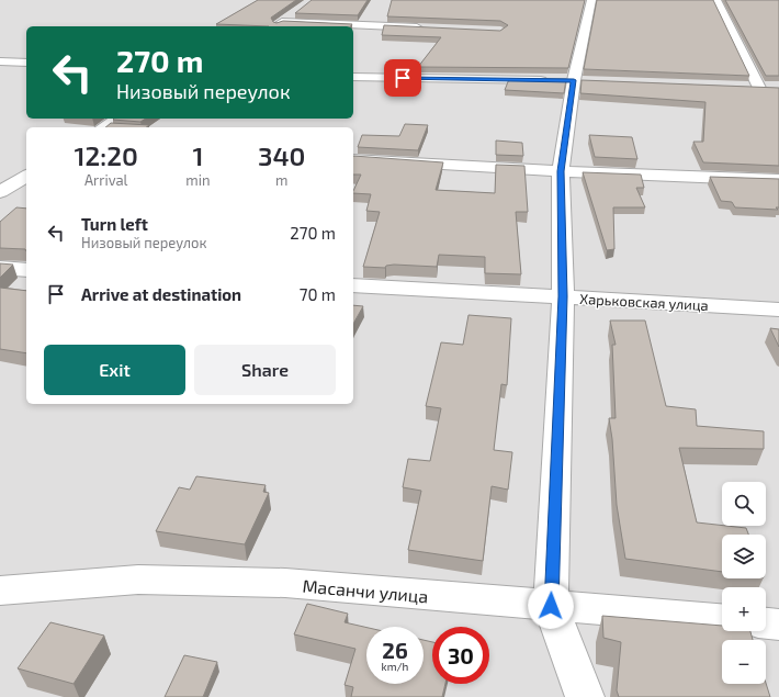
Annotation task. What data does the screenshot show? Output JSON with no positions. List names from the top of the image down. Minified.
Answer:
{"streets":{"street":["Харьковская улица","Масанчи улица"]},"page":{"turn":["270 m","Низовый переулок"],"eta":["12:20","Arrival","1","min","340","m"],"list":[{"name":"Turn left","note":"Низовый переулок","value":"270 m"},{"name":"Arrive at destination","value":"70 m"}],"buttons":["Exit","Share"],"map_buttons":["+","−"],"speed":"26 km/h","limit":"30"}}
